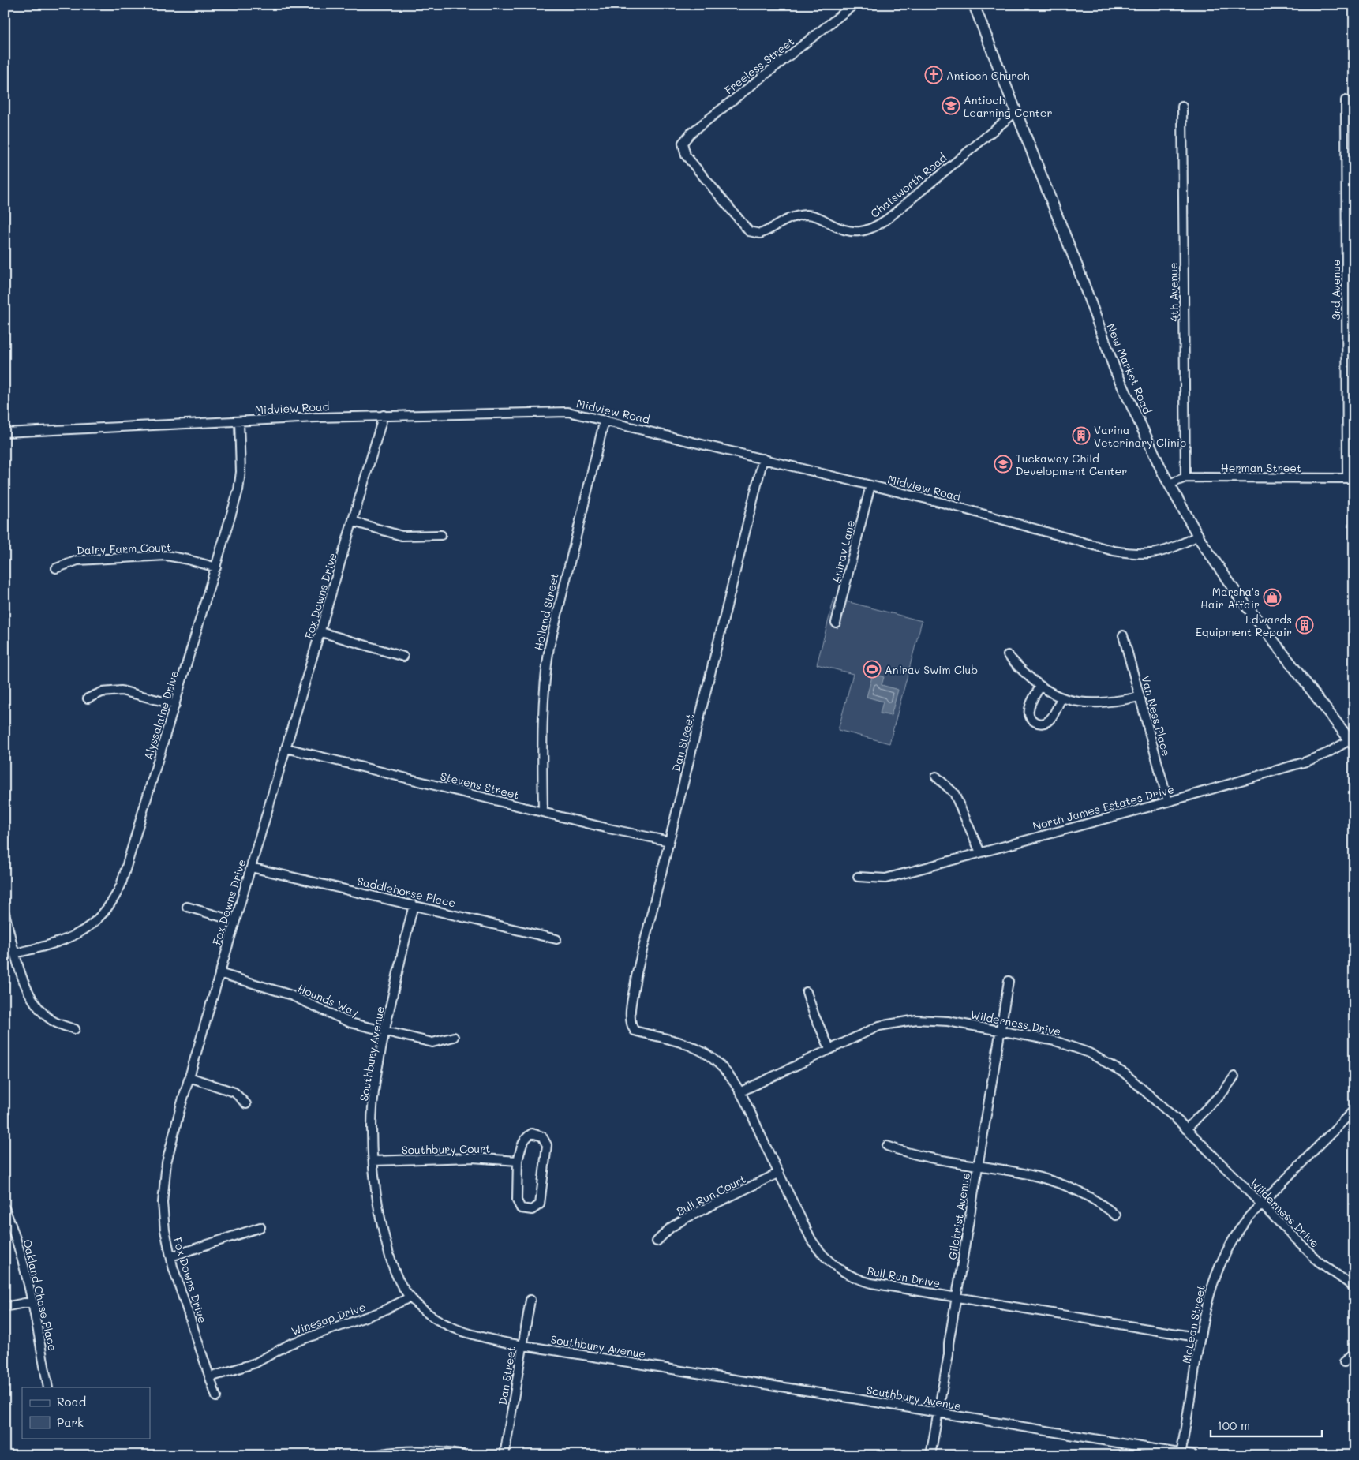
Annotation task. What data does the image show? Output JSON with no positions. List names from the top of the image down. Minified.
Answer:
{"streets":{"main road":["New Market Road"],"street":["Freeless Street","Chatsworth Road","3rd Avenue","4th Avenue","Midview Road","Herman Street","Dairy Farm Court","Anirav Lane","Fox Downs Drive","Holland Street","Alyssalaine Drive","Van Ness Place","Dan Street","Stevens Street","North James Estates Drive","Saddlehorse Place","Hounds Way","Wilderness Drive","Southbury Avenue","Southbury Court","Bull Run Court","Gilchrist Avenue","Bull Run Drive","Oakland Chase Place","Winesap Drive","McLean Street"]},"crossings":[["Freeless Street","Chatsworth Road"],["Chatsworth Road","New Market Road"],["3rd Avenue","Herman Street"],["4th Avenue","Herman Street"],["New Market Road","Midview Road"],["New Market Road","Herman Street"],["New Market Road","North James Estates Drive"],["Midview Road","Anirav Lane"],["Midview Road","Fox Downs Drive"],["Midview Road","Holland Street"],["Midview Road","Alyssalaine Drive"],["Midview Road","Dan Street"],["Dairy Farm Court","Alyssalaine Drive"],["Fox Downs Drive","Stevens Street"],["Fox Downs Drive","Saddlehorse Place"],["Fox Downs Drive","Hounds Way"],["Fox Downs Drive","Winesap Drive"],["Holland Street","Stevens Street"],["Van Ness Place","North James Estates Drive"],["Dan Street","Stevens Street"],["Dan Street","Southbury Avenue"],["Dan Street","Bull Run Drive"],["Saddlehorse Place","Southbury Avenue"],["Hounds Way","Southbury Avenue"],["Wilderness Drive","Gilchrist Avenue"],["Wilderness Drive","Bull Run Drive"],["Wilderness Drive","McLean Street"],["Southbury Avenue","Southbury Court"],["Southbury Avenue","Gilchrist Avenue"],["Southbury Avenue","Winesap Drive"],["Southbury Avenue","McLean Street"],["Bull Run Court","Bull Run Drive"],["Gilchrist Avenue","Bull Run Drive"],["Bull Run Drive","McLean Street"]],"places":{"church":["Antioch Church"],"school or university":["Antioch Learning Center","Tuckaway Child Development Center"],"building":["Varina Veterinary Clinic","Edwards Equipment Repair"],"shop":["Marsha's Hair Affair"],"sports":["Anirav Swim Club"]},"legend":["Road","Park"],"scale_bar":"100 m"}
